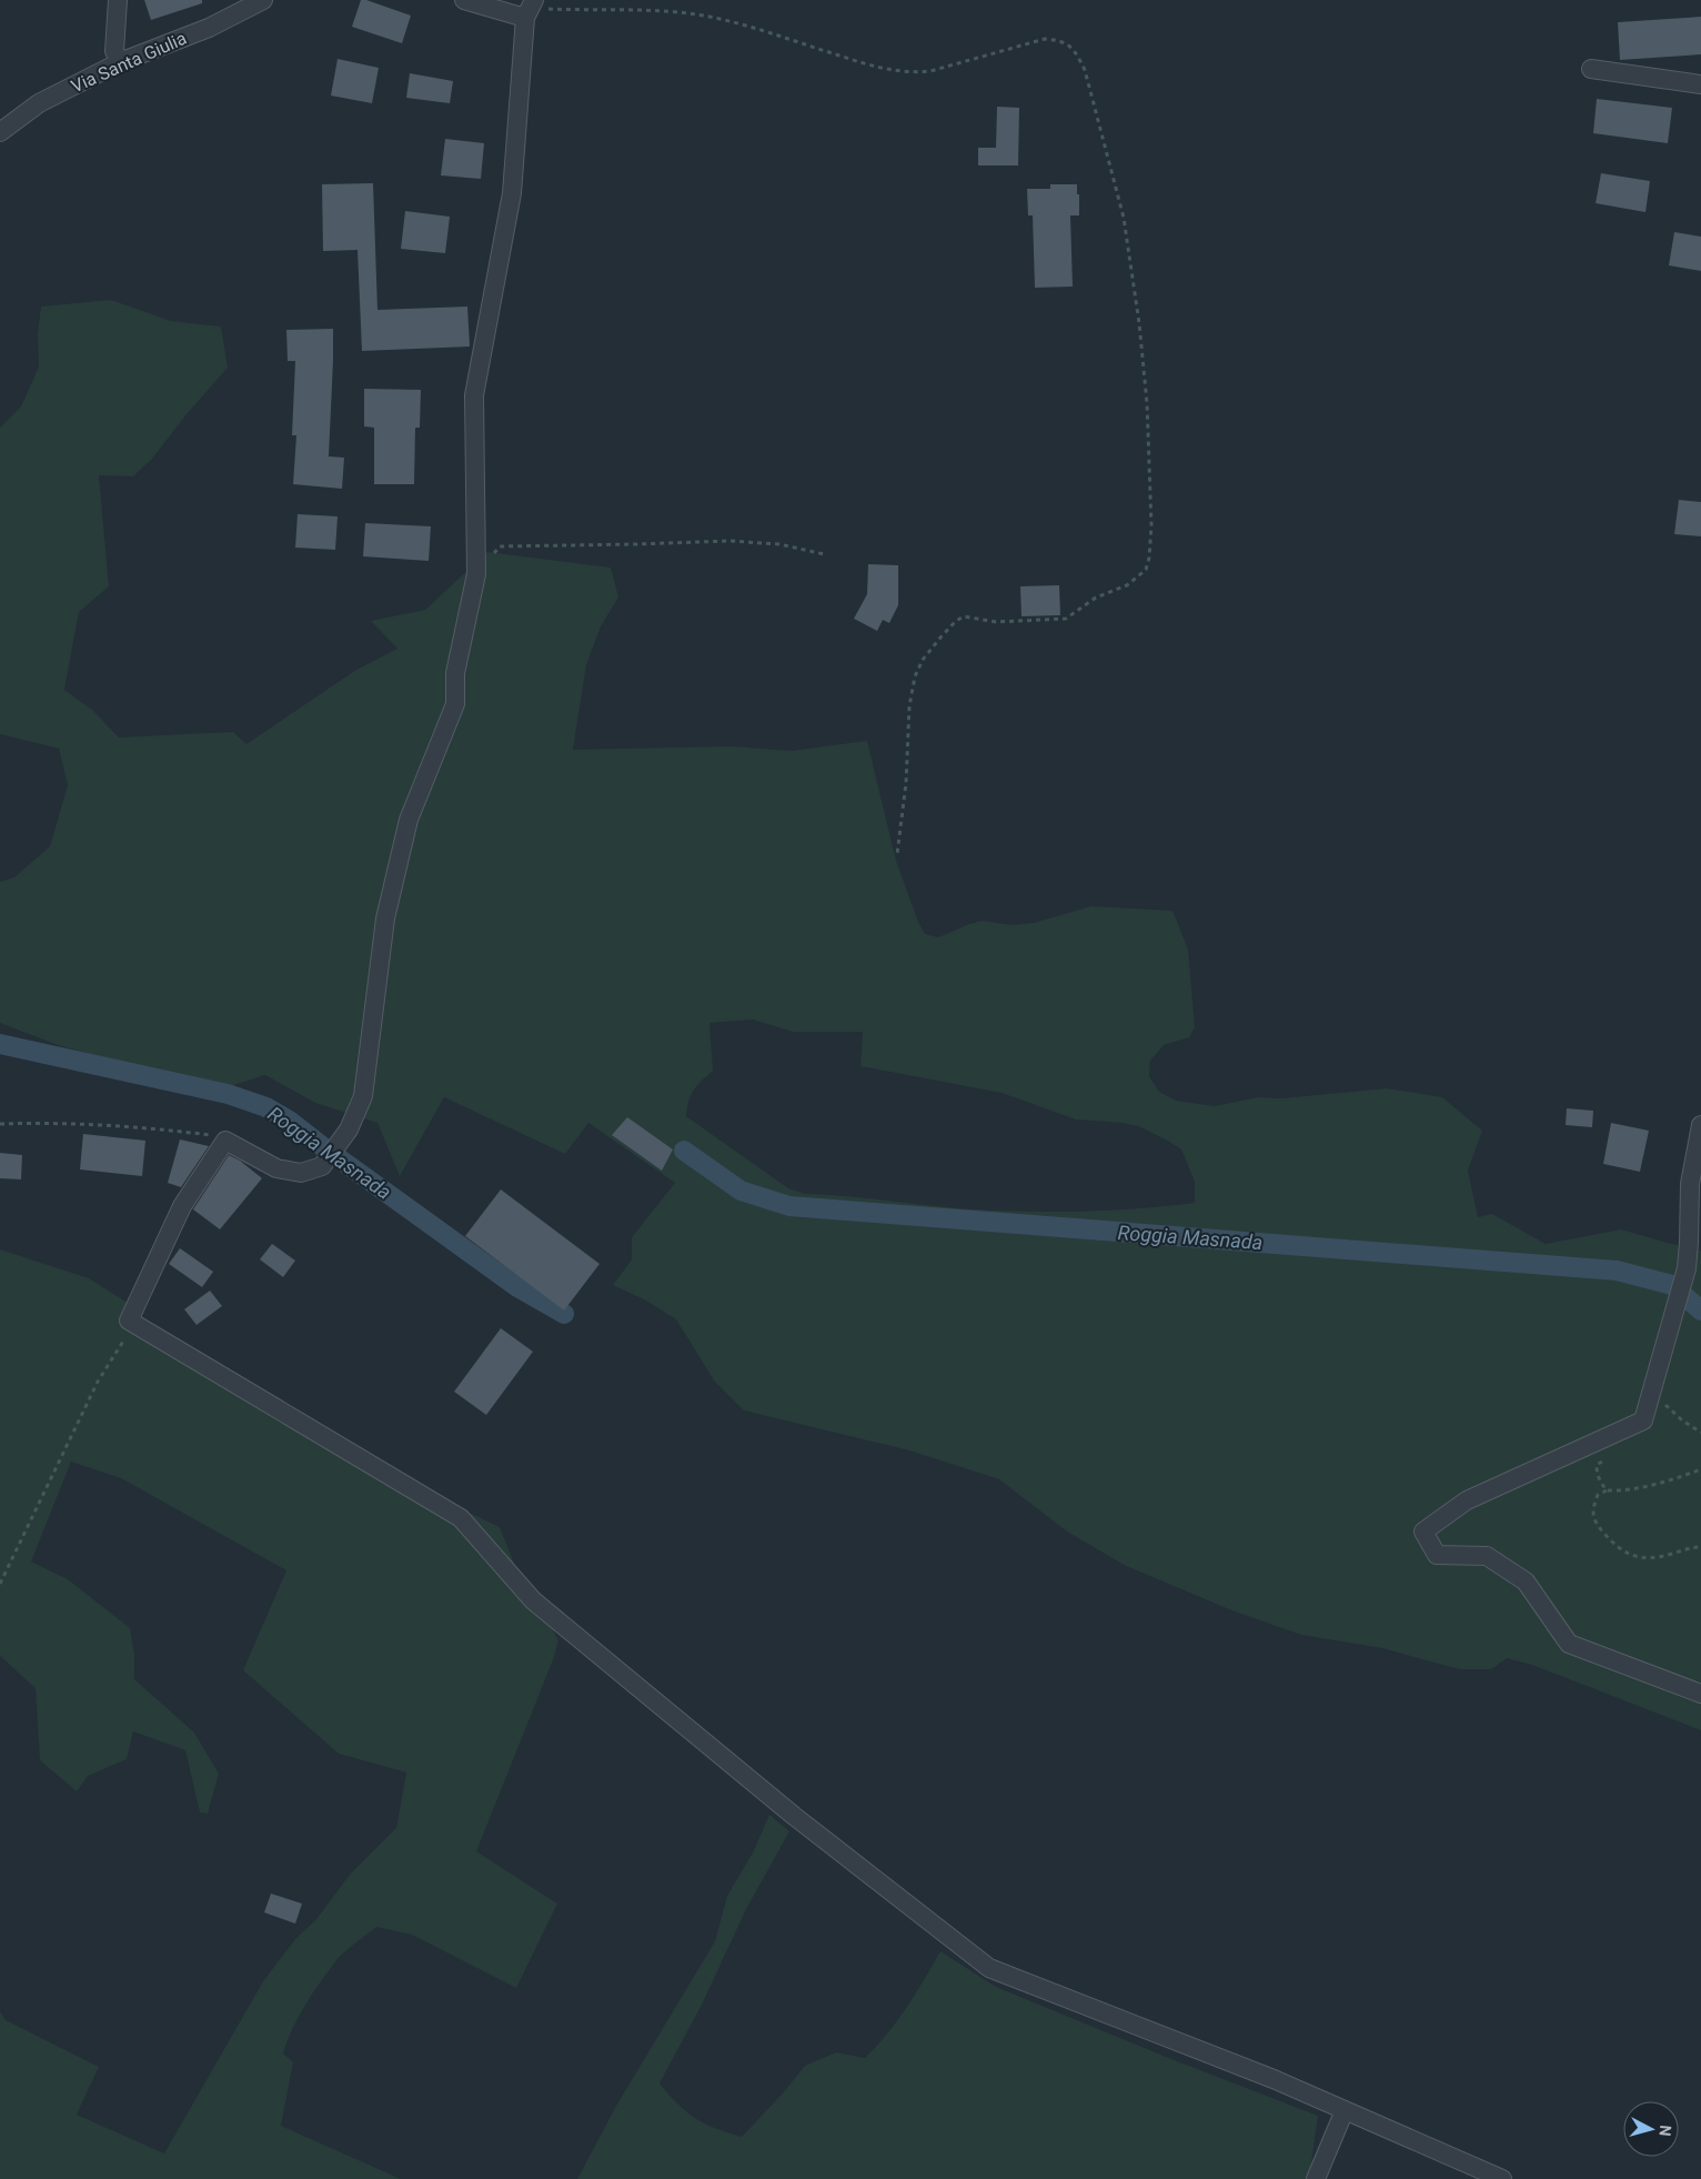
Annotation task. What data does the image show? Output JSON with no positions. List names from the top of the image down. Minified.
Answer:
{"streets":{"street":["Via Santa Giulia"]},"water":["Roggia Masnada"],"north":"right"}
